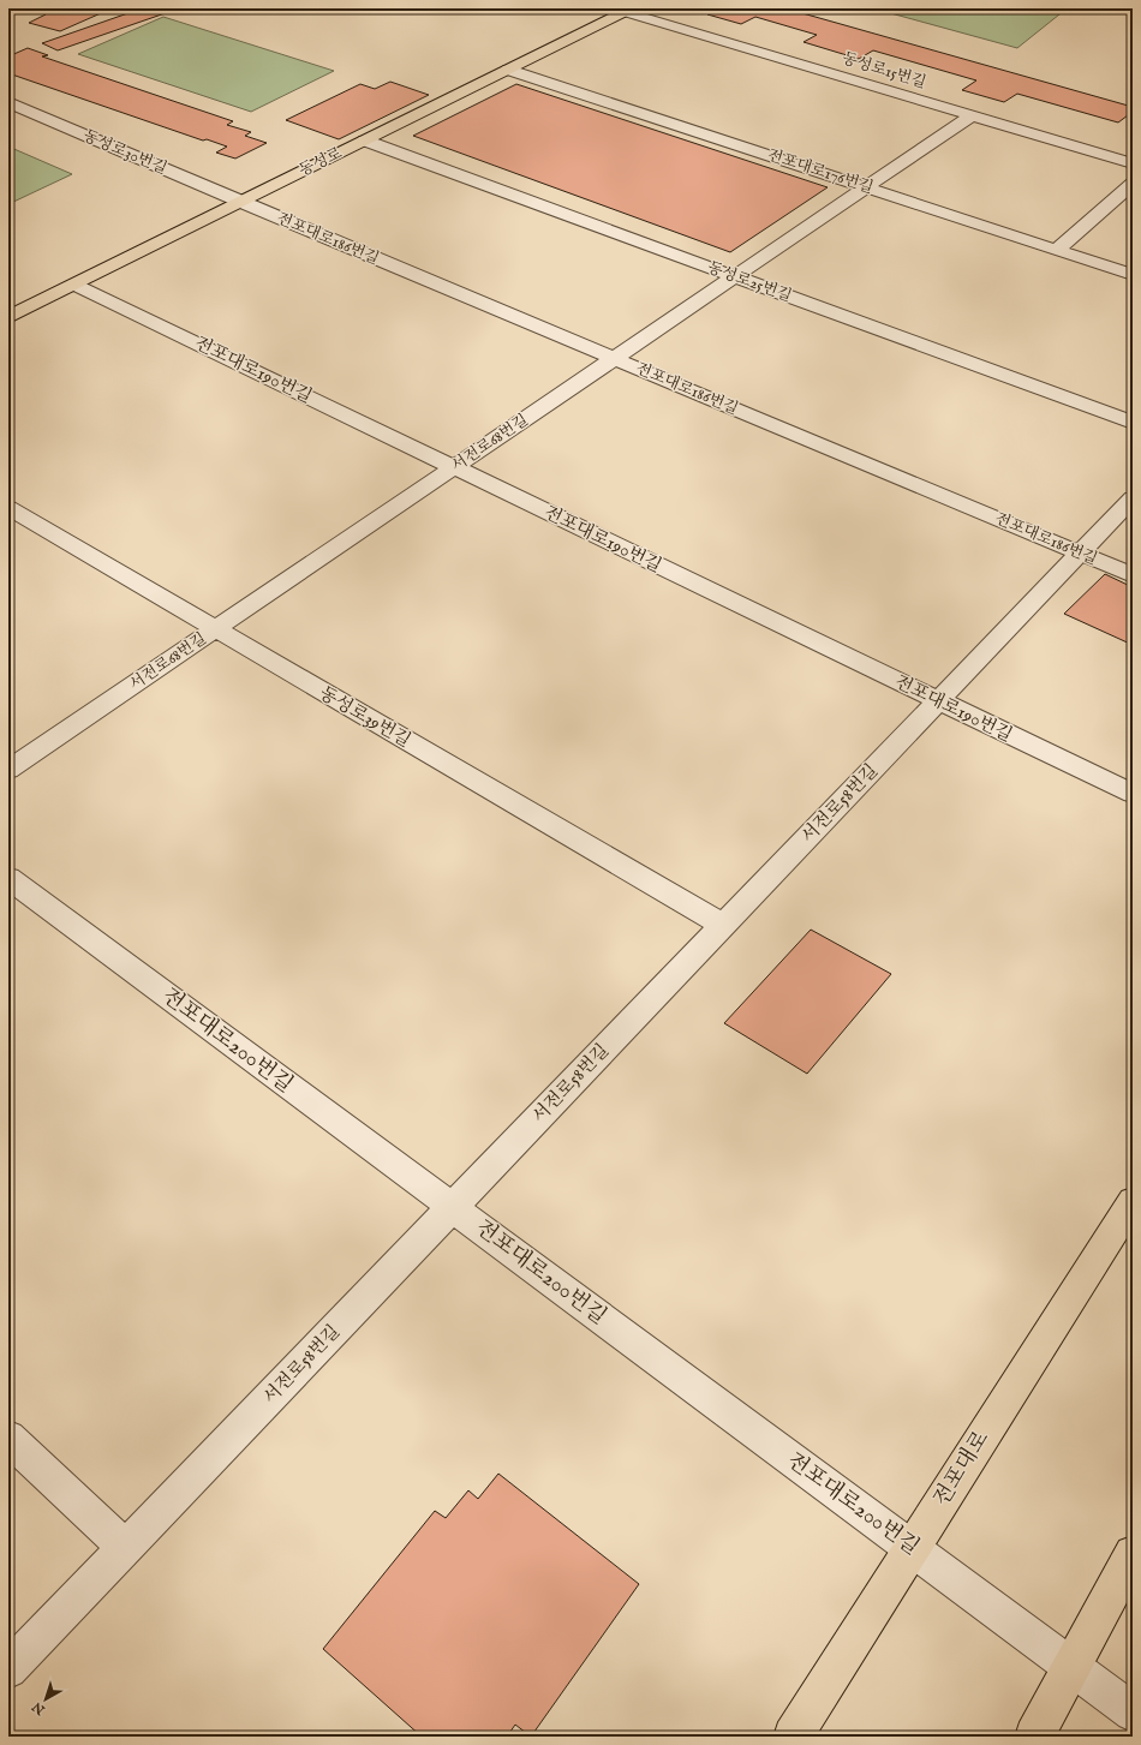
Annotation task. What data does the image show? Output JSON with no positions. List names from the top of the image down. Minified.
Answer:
{"streets":{"main road":["동성로","전포대로"],"street":["동성로15번길","동성로30번길","전포대로176번길","전포대로186번길","동성로25번길","전포대로190번길","서전로68번길","동성로39번길","서전로58번길","전포대로200번길"]},"crossings":[["동성로15번길","동성로"],["동성로15번길","서전로68번길"],["동성로30번길","동성로"],["동성로30번길","전포대로186번길"],["동성로","전포대로176번길"],["동성로","전포대로186번길"],["동성로","동성로25번길"],["동성로","전포대로190번길"],["전포대로176번길","서전로68번길"],["전포대로186번길","서전로68번길"],["전포대로186번길","서전로58번길"],["동성로25번길","서전로68번길"],["전포대로190번길","서전로68번길"],["전포대로190번길","서전로58번길"],["서전로68번길","동성로39번길"],["동성로39번길","서전로58번길"],["서전로58번길","전포대로200번길"],["전포대로200번길","전포대로"]],"north":"bottom left"}
